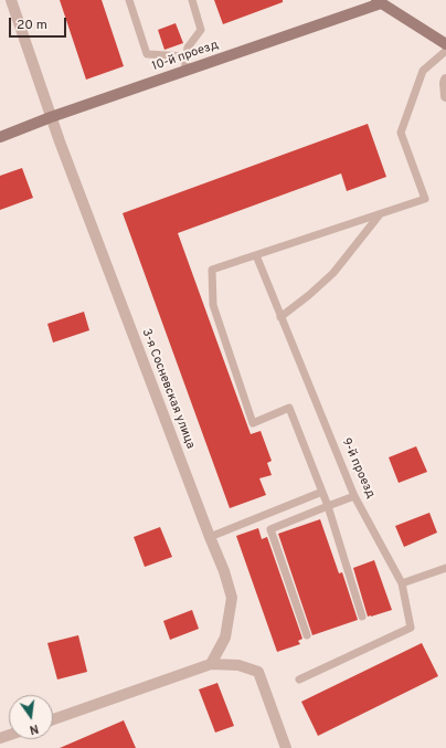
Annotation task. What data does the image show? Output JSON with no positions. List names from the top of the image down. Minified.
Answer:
{"streets":{"main road":["10-й проезд"],"street":["3-я Сосневская улица"],"lane":["9-й проезд"]},"crossings":[["10-й проезд","3-я Сосневская улица"]],"scale_bar":"20 m","north":"bottom"}
